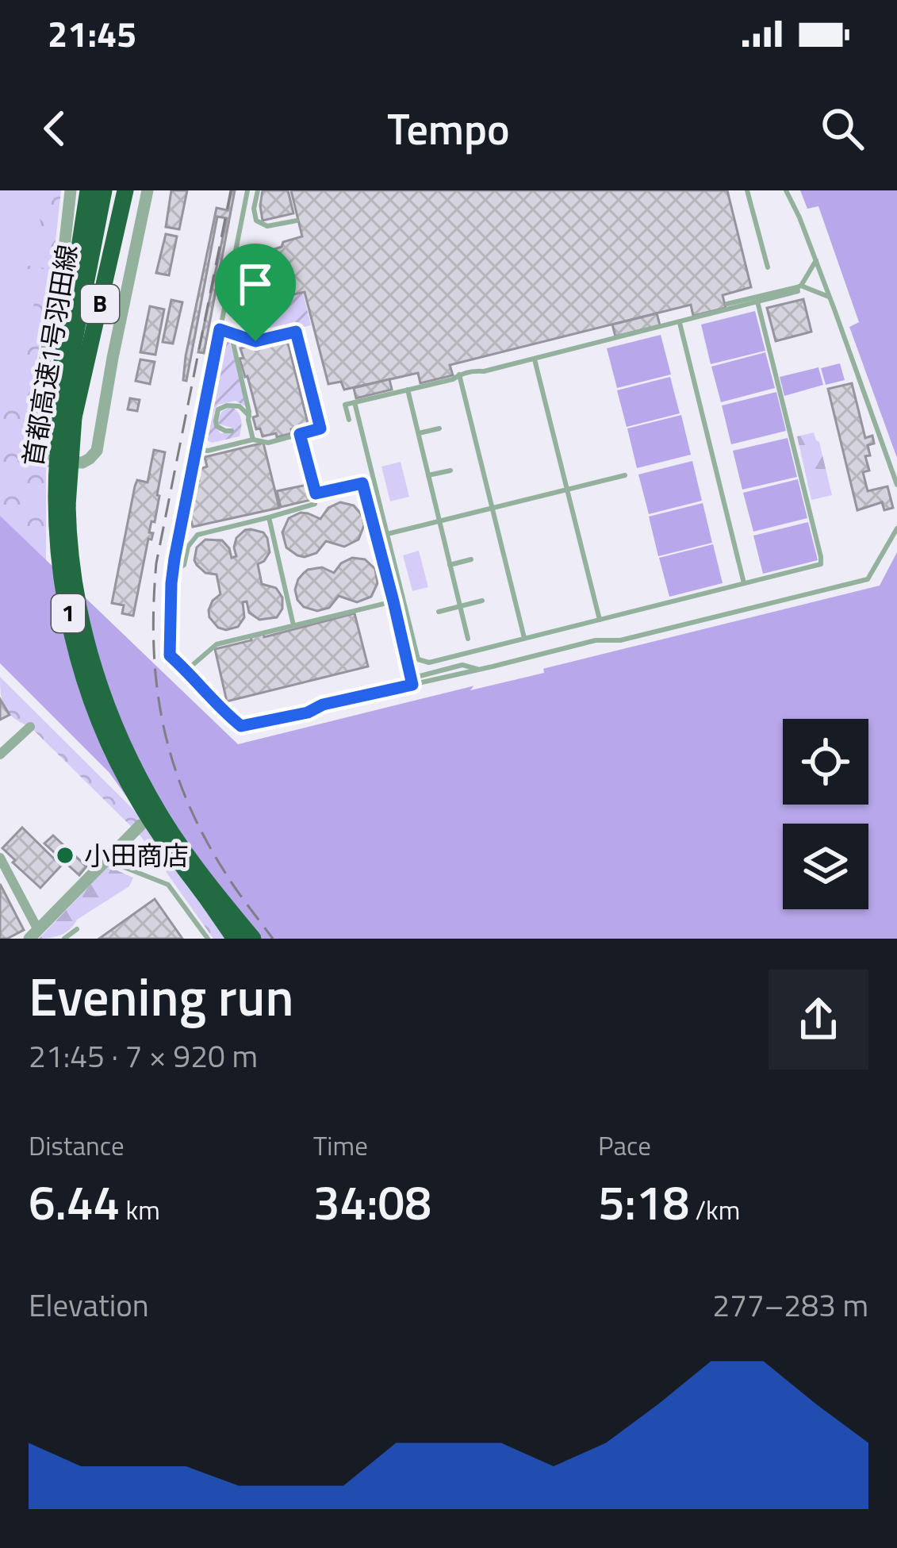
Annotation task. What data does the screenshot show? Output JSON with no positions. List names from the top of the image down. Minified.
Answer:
{"streets":{"highway":["B","首都高速1号羽田線","1"]},"crossings":[["B","首都高速1号羽田線"]],"places":["小田商店"],"page":{"status":"21:45","header":"Tempo","heading":["Evening run","21:45 · 7 × 920 m"],"stats":[["Distance","6.44 km"],["Time","34:08"],["Pace","5:18 /km"]],"chart":["Elevation","277–283 m"]}}
